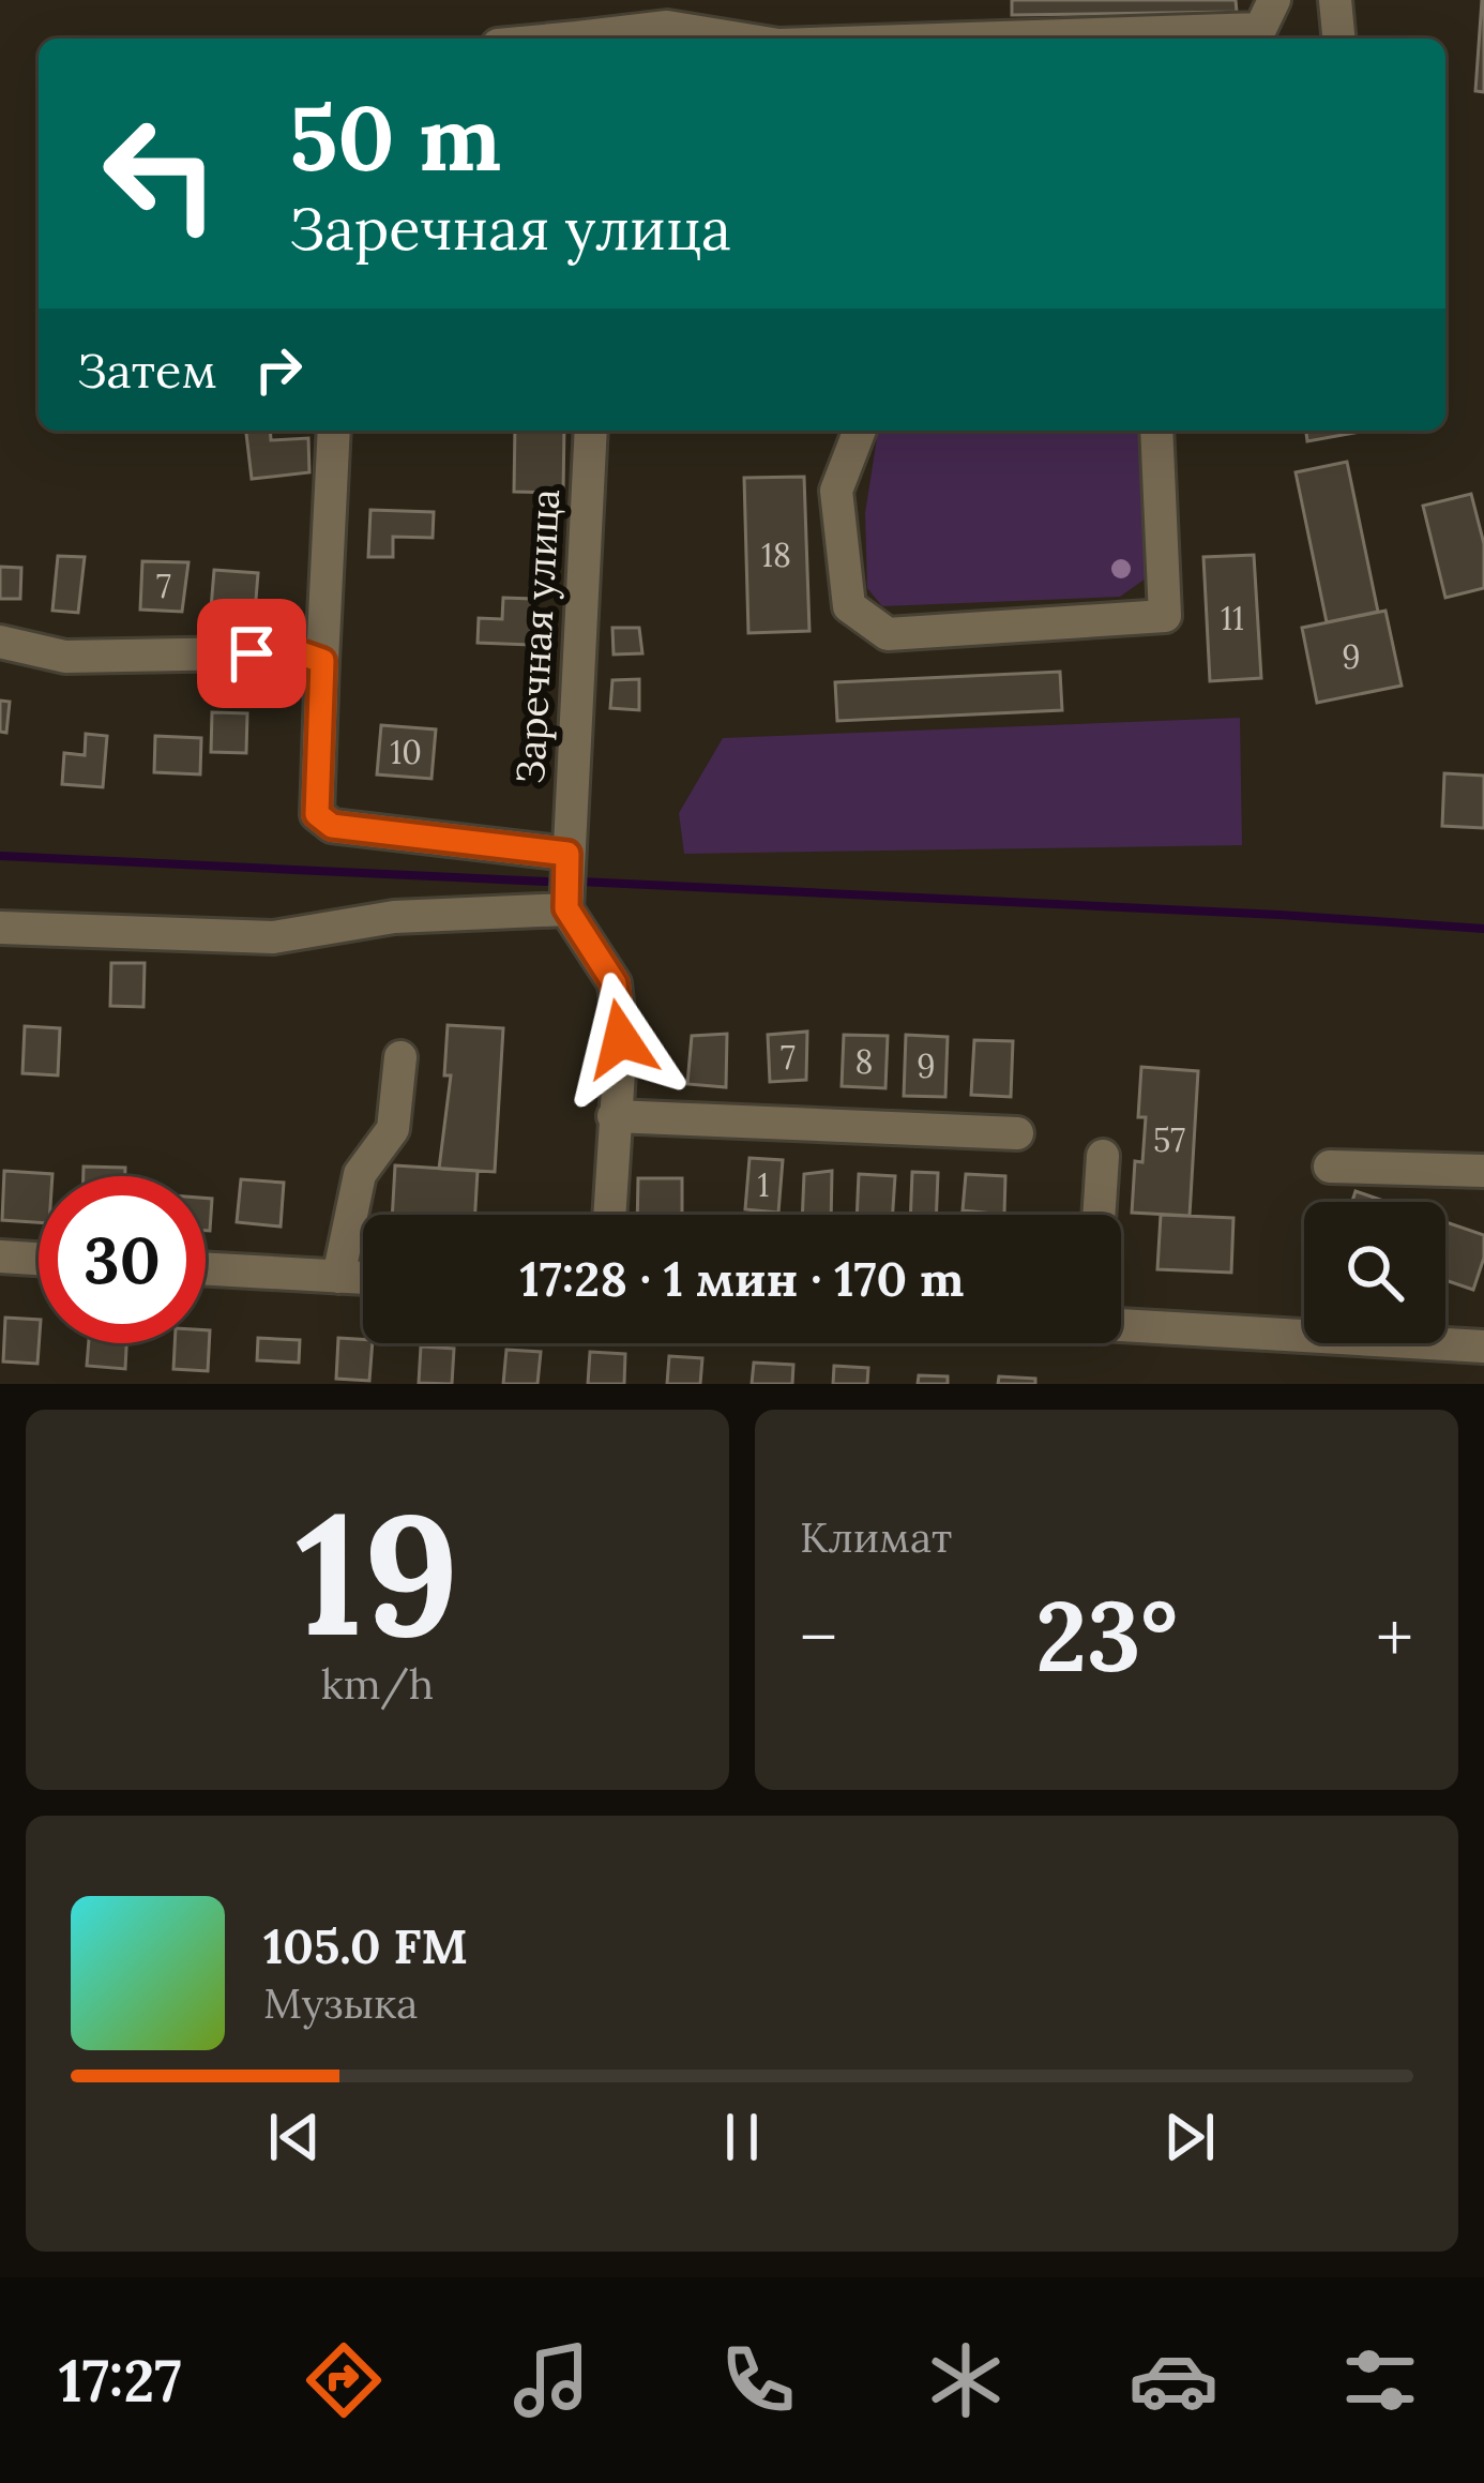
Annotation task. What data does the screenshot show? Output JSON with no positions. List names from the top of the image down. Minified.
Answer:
{"streets":{"street":["Заречная улица"]},"house_numbers":["18","7","11","9","10","7","8","9","57","1"],"page":{"turn":["50 m","Заречная улица"],"then":"Затем","limit":"30","trip":"17:28 · 1 мин · 170 m","tile":[["19","km/h"],"Климат"],"heat":["−","23°","+"],"song":["105.0 FM","Музыка"],"tabs":"17:27"}}
